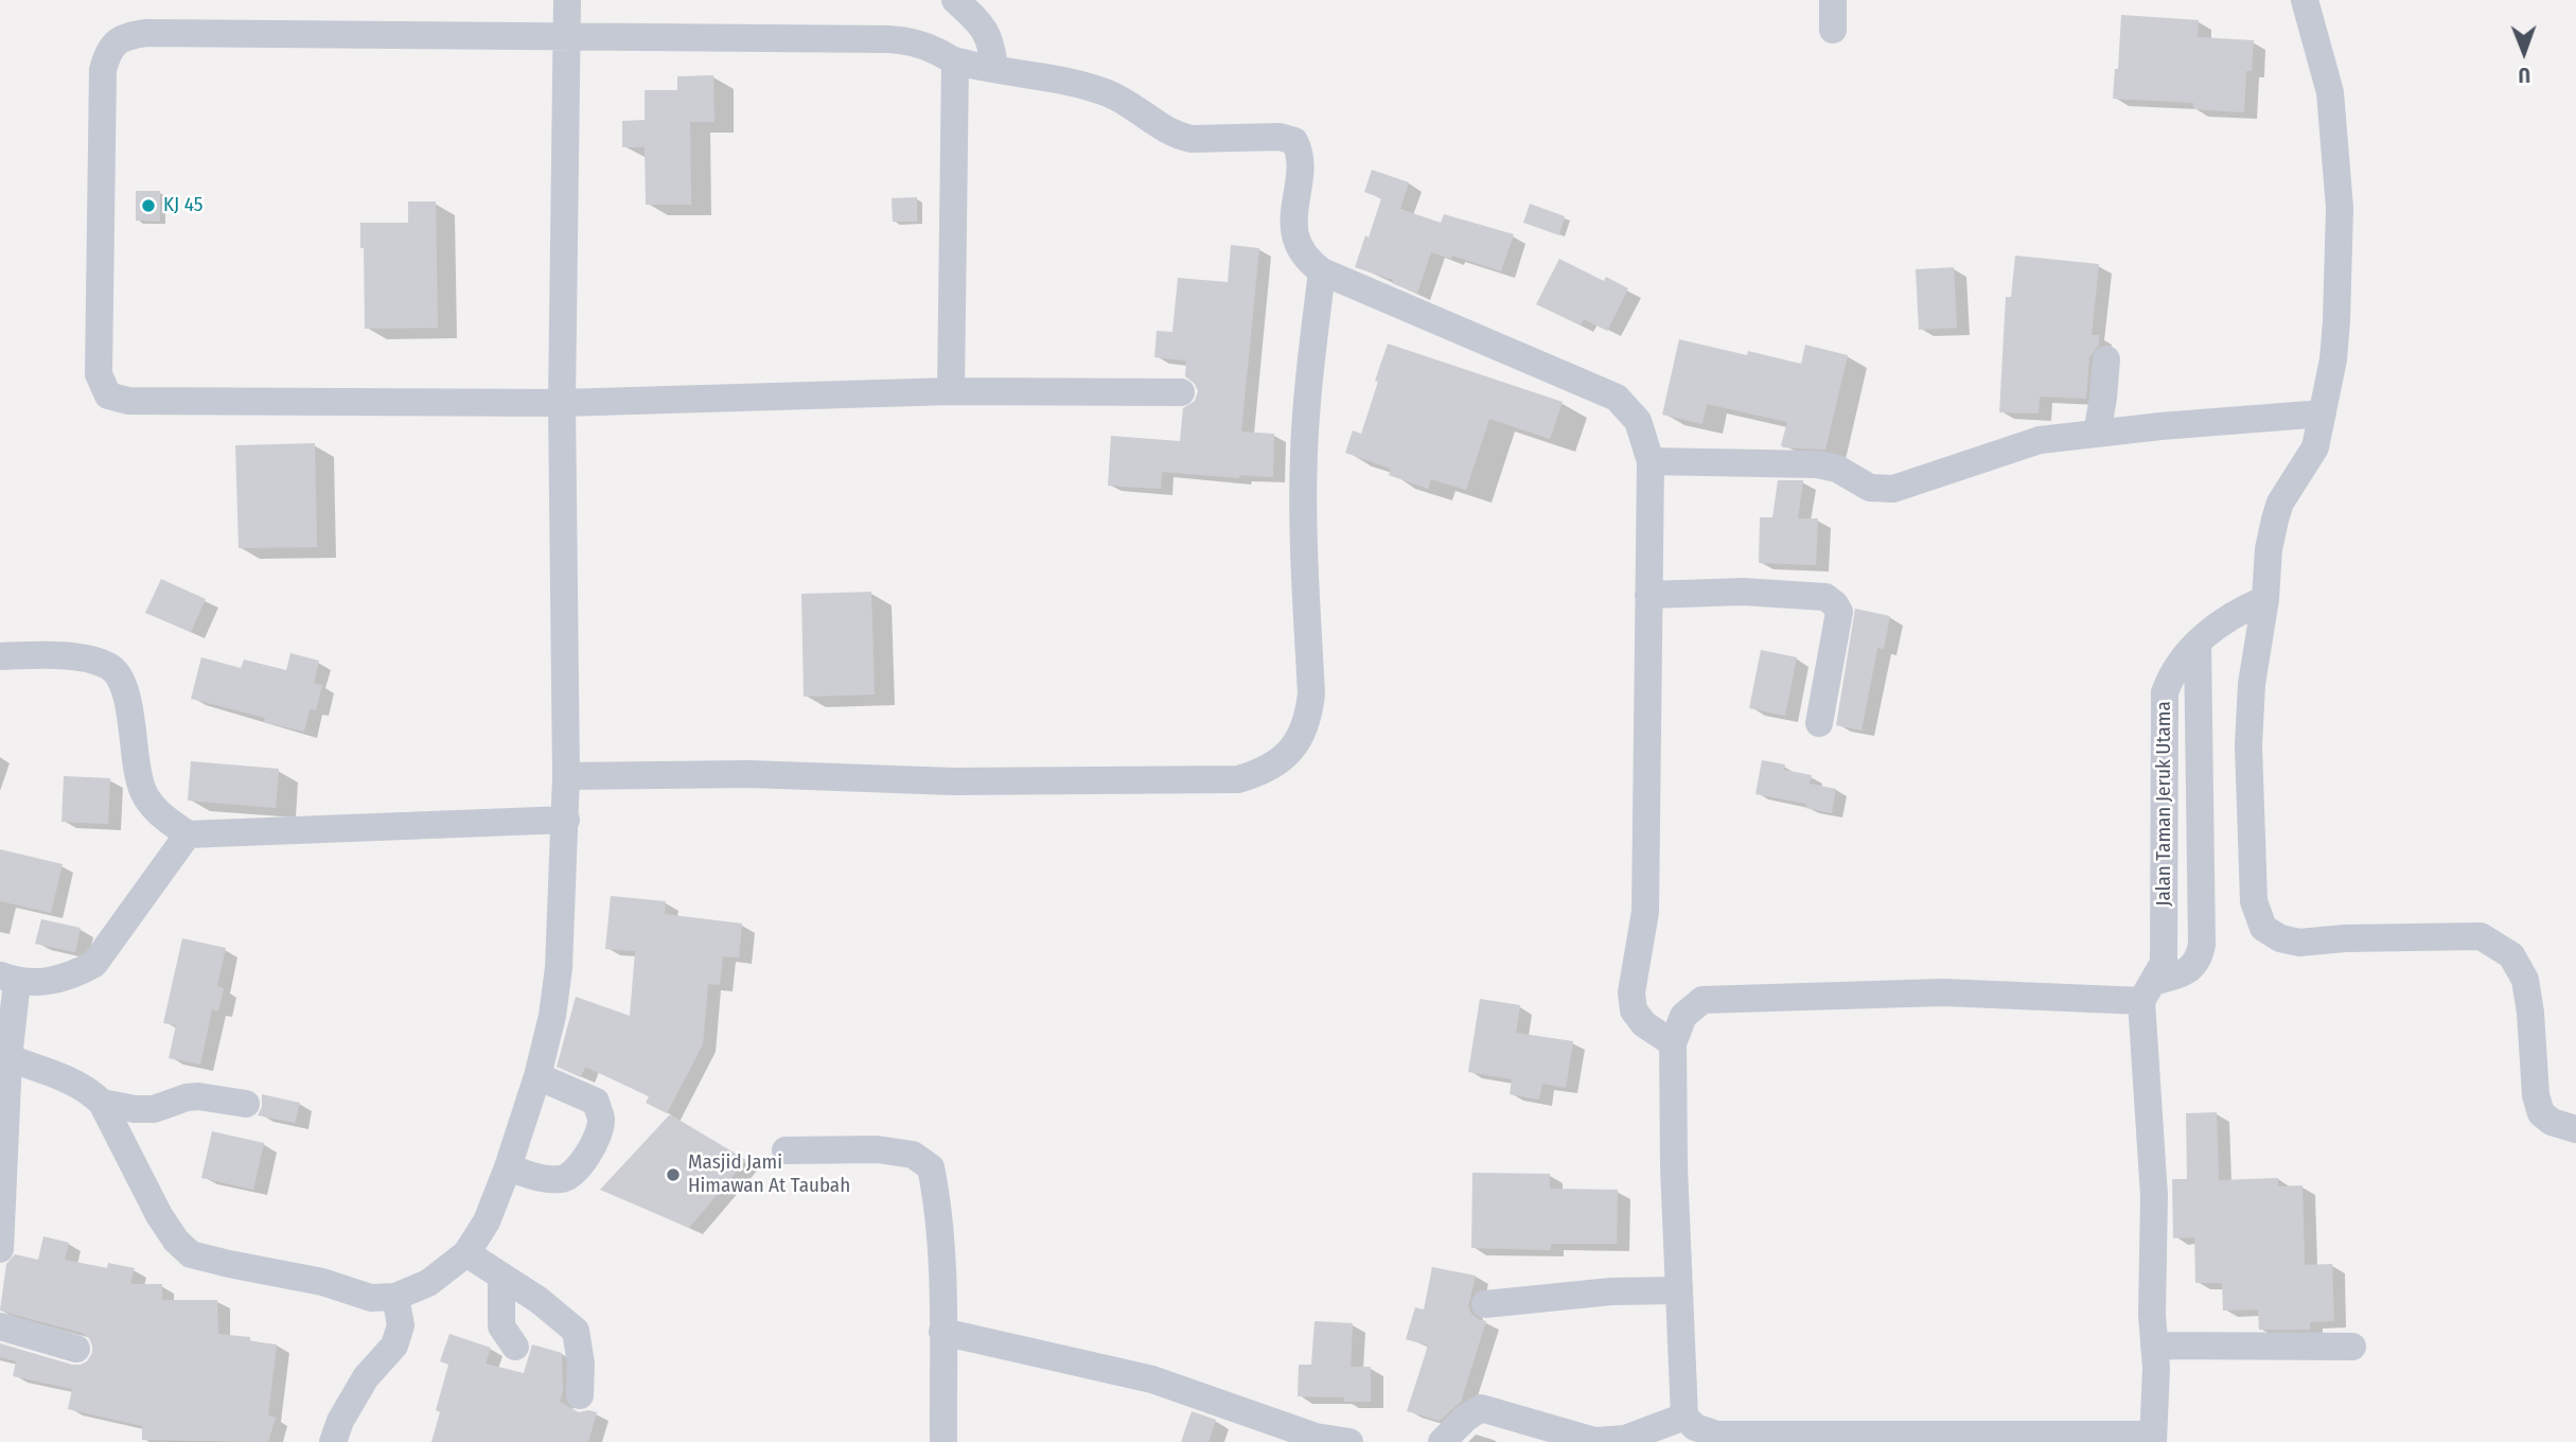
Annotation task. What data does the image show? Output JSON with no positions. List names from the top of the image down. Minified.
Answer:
{"streets":{"street":["Jalan Taman Jeruk Utama"]},"places":["KJ 45","Masjid Jami Himawan At Taubah"],"north":"bottom"}
